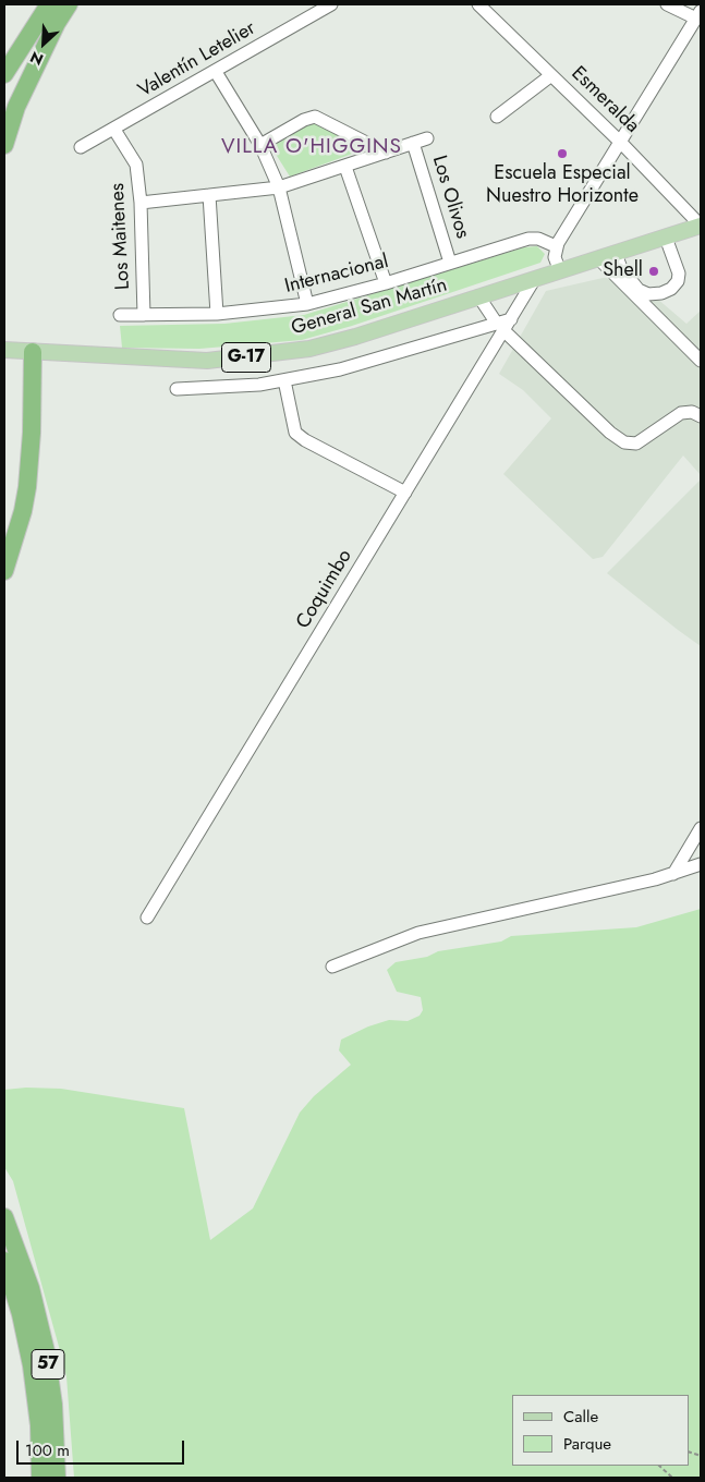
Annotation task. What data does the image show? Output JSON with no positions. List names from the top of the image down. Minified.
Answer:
{"streets":{"highway":["57"],"main road":["General San Martín","G-17"],"street":["Valentín Letelier","Esmeralda","Los Olivos","Los Maitenes","Internacional","Coquimbo"]},"crossings":[["Valentín Letelier","Los Maitenes"],["Esmeralda","General San Martín"],["Los Olivos","Internacional"],["Los Maitenes","Internacional"],["General San Martín","Coquimbo"]],"districts":["VILLA O'HIGGINS"],"places":["Escuela Especial Nuestro Horizonte","Shell"],"legend":["Calle","Parque"],"scale_bar":"100 m","north":"bottom left"}
